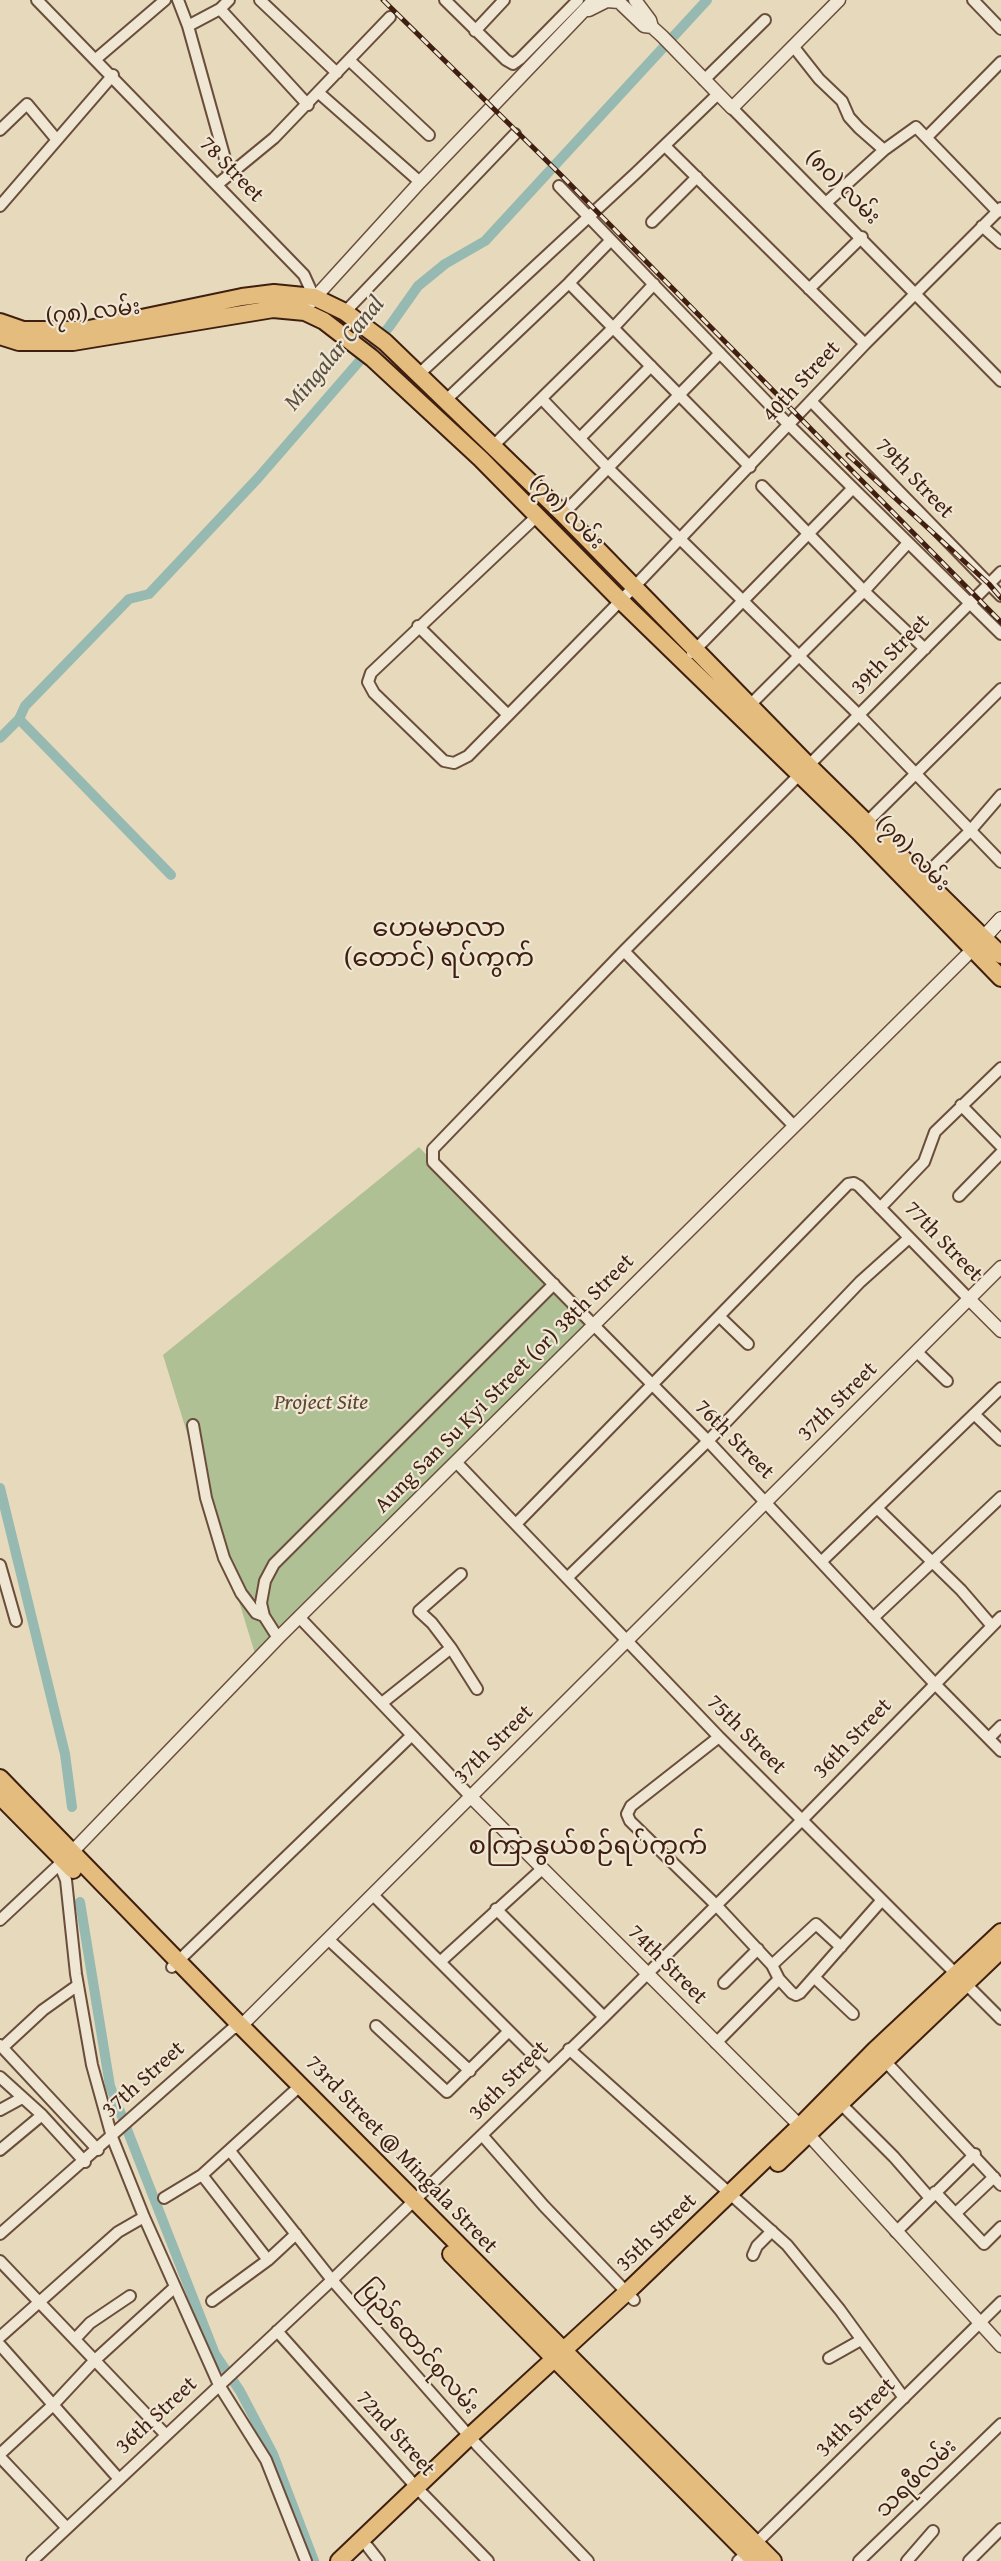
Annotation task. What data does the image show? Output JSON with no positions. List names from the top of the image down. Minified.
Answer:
{"streets":{"main road":["(၇၈) လမ်း","73rd Street @ Mingala Street","35th Street"],"street":["78 Street","(၈၀) လမ်း","40th Street","79th Street","39th Street","77th Street","Aung San Su Kyi Street (or) 38th Street","37th Street","76th Street","75th Street","36th Street","74th Street","ပြည်ထောင်စုလမ်း","34th Street","72nd Street","သရဖီလမ်း"]},"crossings":[["78 Street","(၇၈) လမ်း"],["(၈၀) လမ်း","40th Street"],["(၇၈) လမ်း","40th Street"],["(၇၈) လမ်း","39th Street"],["(၇၈) လမ်း","Aung San Su Kyi Street (or) 38th Street"],["40th Street","79th Street"],["79th Street","39th Street"],["39th Street","76th Street"],["77th Street","37th Street"],["Aung San Su Kyi Street (or) 38th Street","76th Street"],["Aung San Su Kyi Street (or) 38th Street","75th Street"],["Aung San Su Kyi Street (or) 38th Street","74th Street"],["Aung San Su Kyi Street (or) 38th Street","73rd Street @ Mingala Street"],["37th Street","76th Street"],["37th Street","75th Street"],["37th Street","74th Street"],["37th Street","73rd Street @ Mingala Street"],["76th Street","36th Street"],["75th Street","36th Street"],["75th Street","35th Street"],["36th Street","74th Street"],["36th Street","73rd Street @ Mingala Street"],["36th Street","ပြည်ထောင်စုလမ်း"],["36th Street","72nd Street"],["74th Street","35th Street"],["74th Street","34th Street"],["73rd Street @ Mingala Street","35th Street"],["73rd Street @ Mingala Street","34th Street"],["35th Street","ပြည်ထောင်စုလမ်း"],["35th Street","72nd Street"]],"districts":["ဟေမမာလာ (တောင်) ရပ်ကွက်","စကြာနွယ်စဉ်ရပ်ကွက်"],"water":["Mingalar Canal"],"parks":["Project Site"]}
